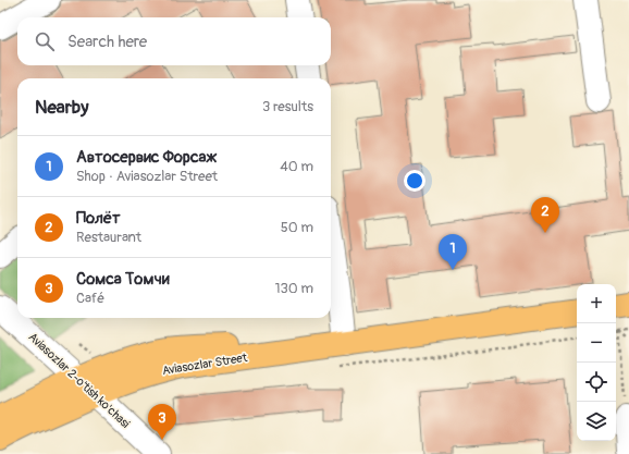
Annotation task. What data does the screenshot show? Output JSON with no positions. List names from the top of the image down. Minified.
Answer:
{"streets":{"main road":["Aviasozlar Street"],"street":["Aviasozlar 2-o'tish ko'chasi"]},"crossings":[["Aviasozlar Street","Aviasozlar 2-o'tish ko'chasi"]],"page":{"search":"Search here","heading":["Nearby","3 results"],"list":[{"mark":"1","name":"Автосервис Форсаж","note":"Shop · Aviasozlar Street","value":"40 m"},{"mark":"2","name":"Полёт","note":"Restaurant","value":"50 m"},{"mark":"3","name":"Сомса Томчи","note":"Café","value":"130 m"}],"pins":["2","1","3"],"map_buttons":["+","−"]}}
